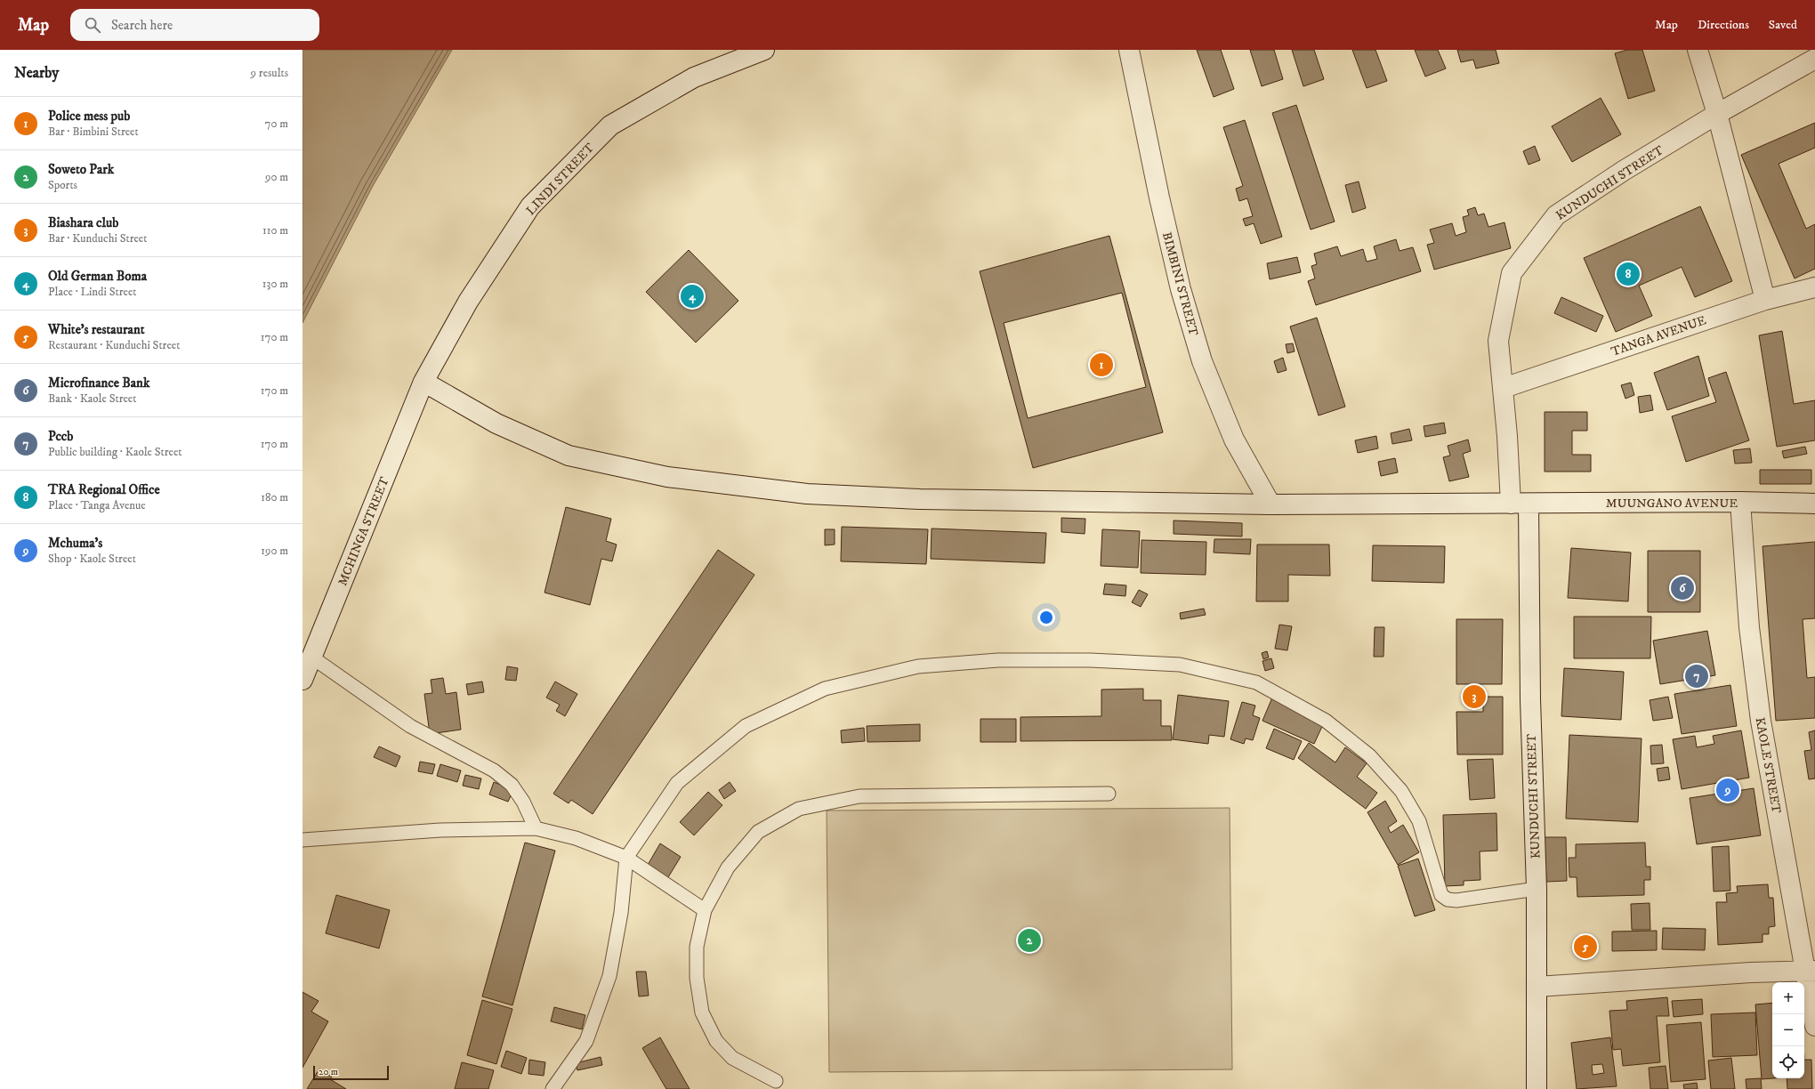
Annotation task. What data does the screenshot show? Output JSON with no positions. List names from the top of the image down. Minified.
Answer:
{"streets":{"main road":["LINDI STREET","KUNDUCHI STREET","BIMBINI STREET","TANGA AVENUE","MUUNGANO AVENUE","MCHINGA STREET","KAOLE STREET"]},"crossings":[["LINDI STREET","MUUNGANO AVENUE"],["LINDI STREET","MCHINGA STREET"],["KUNDUCHI STREET","TANGA AVENUE"],["KUNDUCHI STREET","MUUNGANO AVENUE"],["BIMBINI STREET","MUUNGANO AVENUE"],["MUUNGANO AVENUE","MCHINGA STREET"],["MUUNGANO AVENUE","KAOLE STREET"]],"scale_bar":"20 m","page":{"header":"Map","search":"Search here","nav":["Map","Directions","Saved"],"heading":["Nearby","9 results"],"list":[{"mark":"1","name":"Police mess pub","note":"Bar · Bimbini Street","value":"70 m"},{"mark":"2","name":"Soweto Park","note":"Sports","value":"90 m"},{"mark":"3","name":"Biashara club","note":"Bar · Kunduchi Street","value":"110 m"},{"mark":"4","name":"Old German Boma","note":"Place · Lindi Street","value":"130 m"},{"mark":"5","name":"White's restaurant","note":"Restaurant · Kunduchi Street","value":"170 m"},{"mark":"6","name":"Microfinance Bank","note":"Bank · Kaole Street","value":"170 m"},{"mark":"7","name":"Pccb","note":"Public building · Kaole Street","value":"170 m"},{"mark":"8","name":"TRA Regional Office","note":"Place · Tanga Avenue","value":"180 m"},{"mark":"9","name":"Mchuma's","note":"Shop · Kaole Street","value":"190 m"}],"pins":["8","4","1","6","7","3","9","2","5"],"map_buttons":["+","−"],"scale":"20 m"}}
